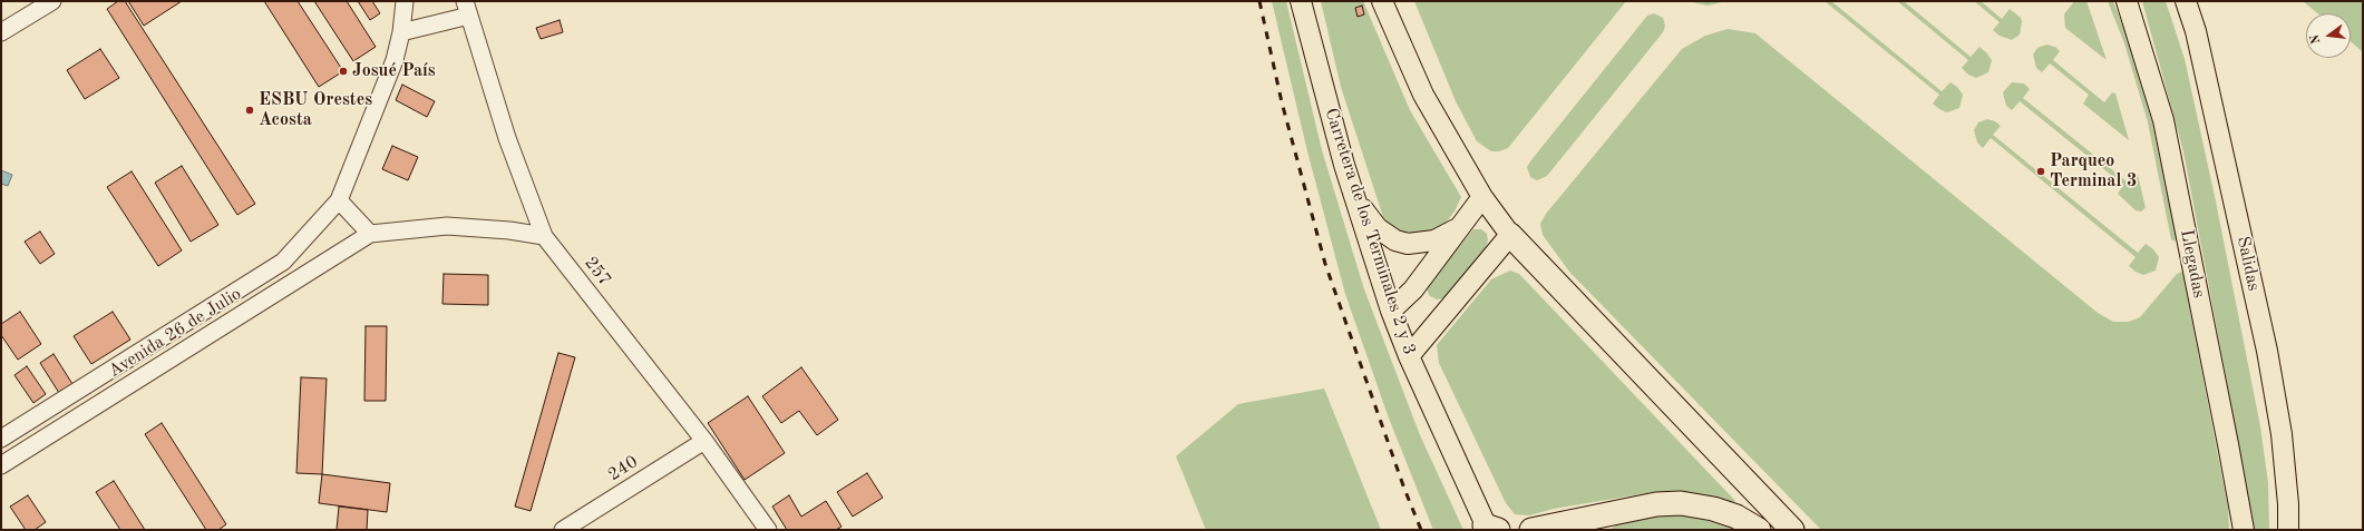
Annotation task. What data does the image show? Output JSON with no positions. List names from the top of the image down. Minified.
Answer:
{"streets":{"main road":["Carretera de los Terminales 2 y 3","Llegadas","Salidas"],"street":["257","Avenida 26 de Julio","240"]},"crossings":[["257","Avenida 26 de Julio"],["257","240"]],"places":["Josué País","ESBU Orestes Acosta","Parqueo Terminal 3"],"north":"left"}
